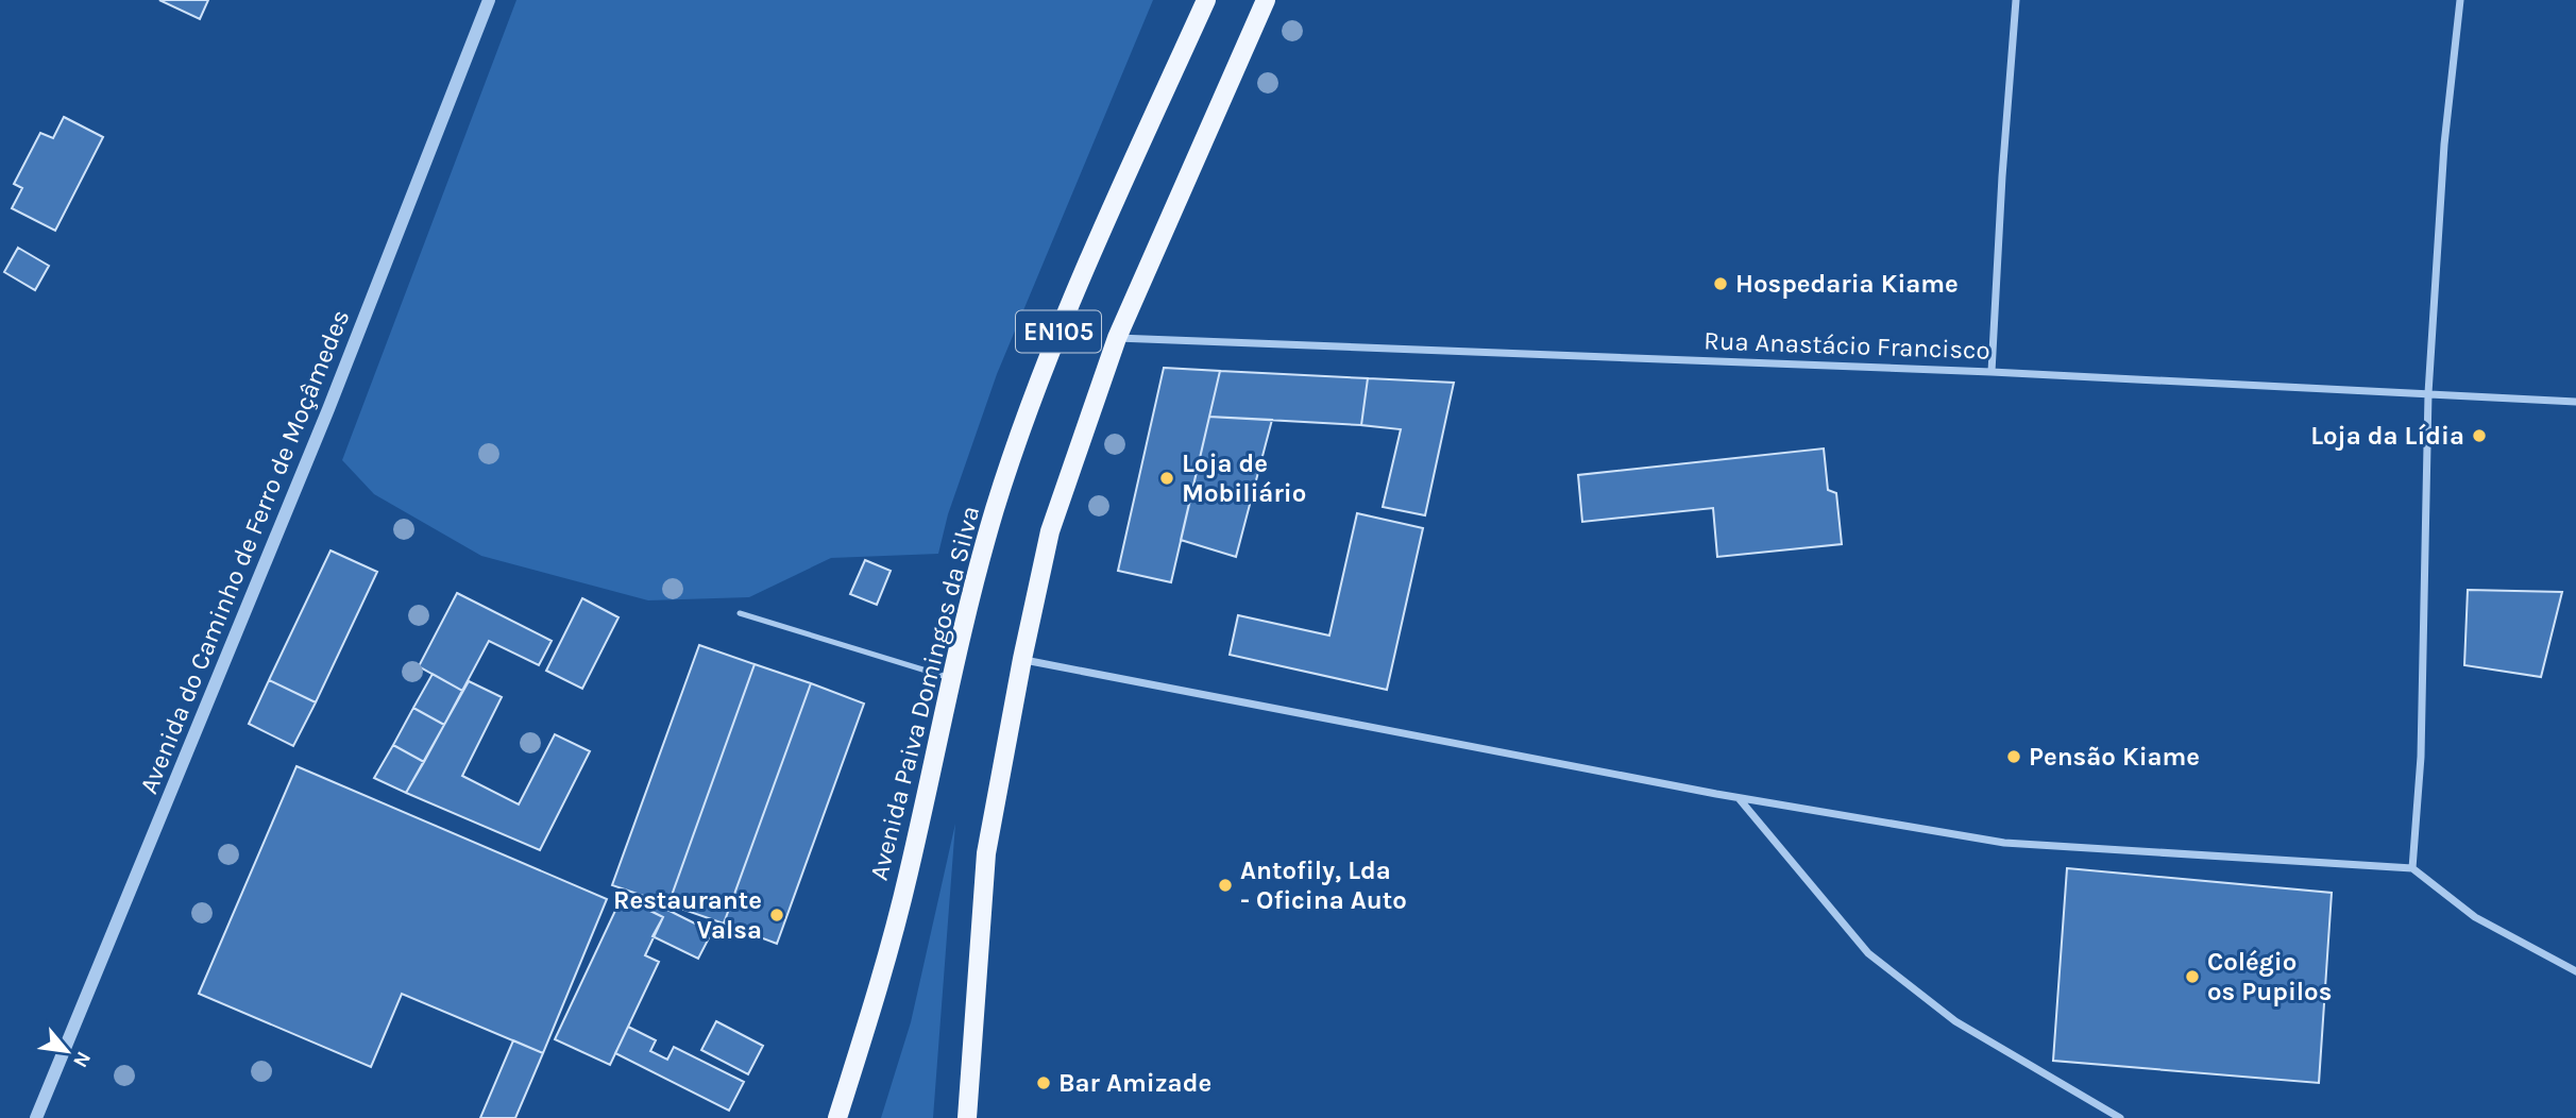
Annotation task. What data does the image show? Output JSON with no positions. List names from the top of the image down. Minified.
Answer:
{"streets":{"main road":["EN105","Avenida Paiva Domingos da Silva"],"street":["Rua Anastácio Francisco","Avenida do Caminho de Ferro de Moçâmedes"]},"crossings":[["EN105","Rua Anastácio Francisco"]],"places":["Hospedaria Kiame","Loja da Lídia","Loja de Mobiliário","Pensão Kiame","Antofily, Lda - Oficina Auto","Restaurante Valsa","Colégio os Pupilos","Bar Amizade"],"north":"bottom right"}
